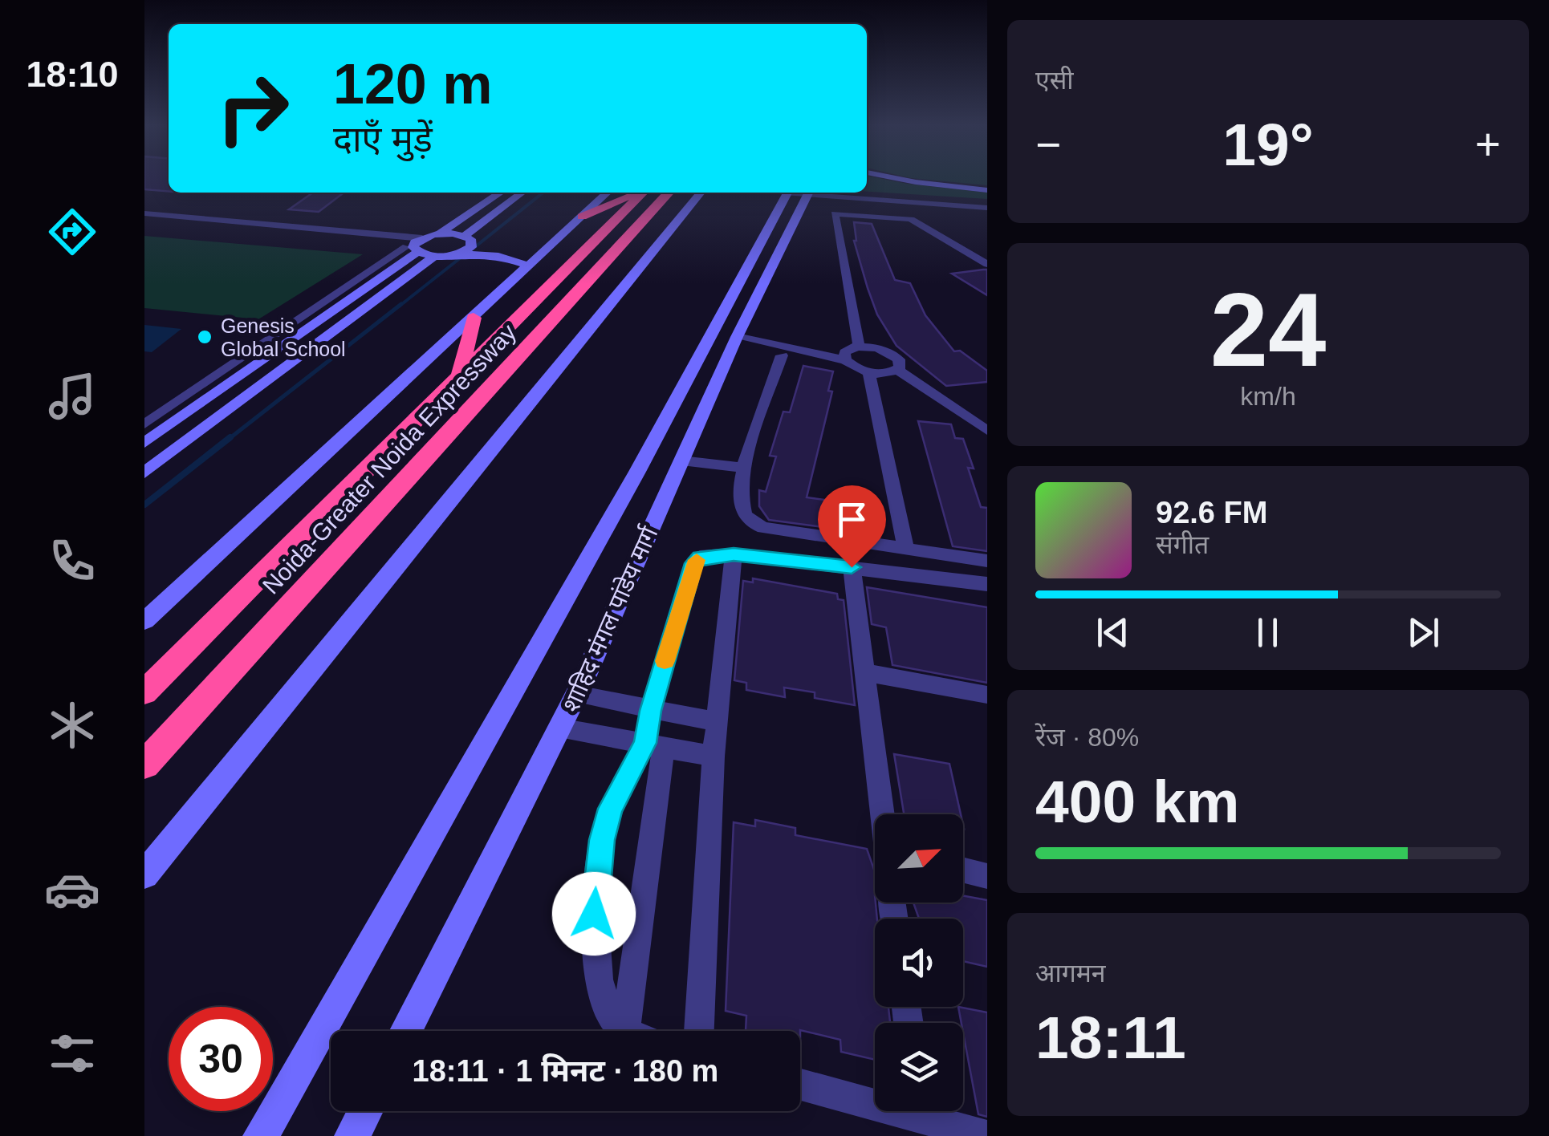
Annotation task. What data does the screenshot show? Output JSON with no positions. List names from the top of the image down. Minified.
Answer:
{"streets":{"highway":["Noida-Greater Noida Expressway"],"street":["शाहिद मंगल पांडेय मार्ग"]},"places":["Genesis Global School"],"north":"top right","page":{"tabs":"18:10","tile":["एसी",["24","km/h"],["रेंज · 80%","400 km"],["आगमन","18:11"]],"turn":["120 m","दाएँ मुड़ें"],"heat":["−","19°","+"],"song":["92.6 FM","संगीत"],"limit":"30","trip":"18:11 · 1 मिनट · 180 m"}}
